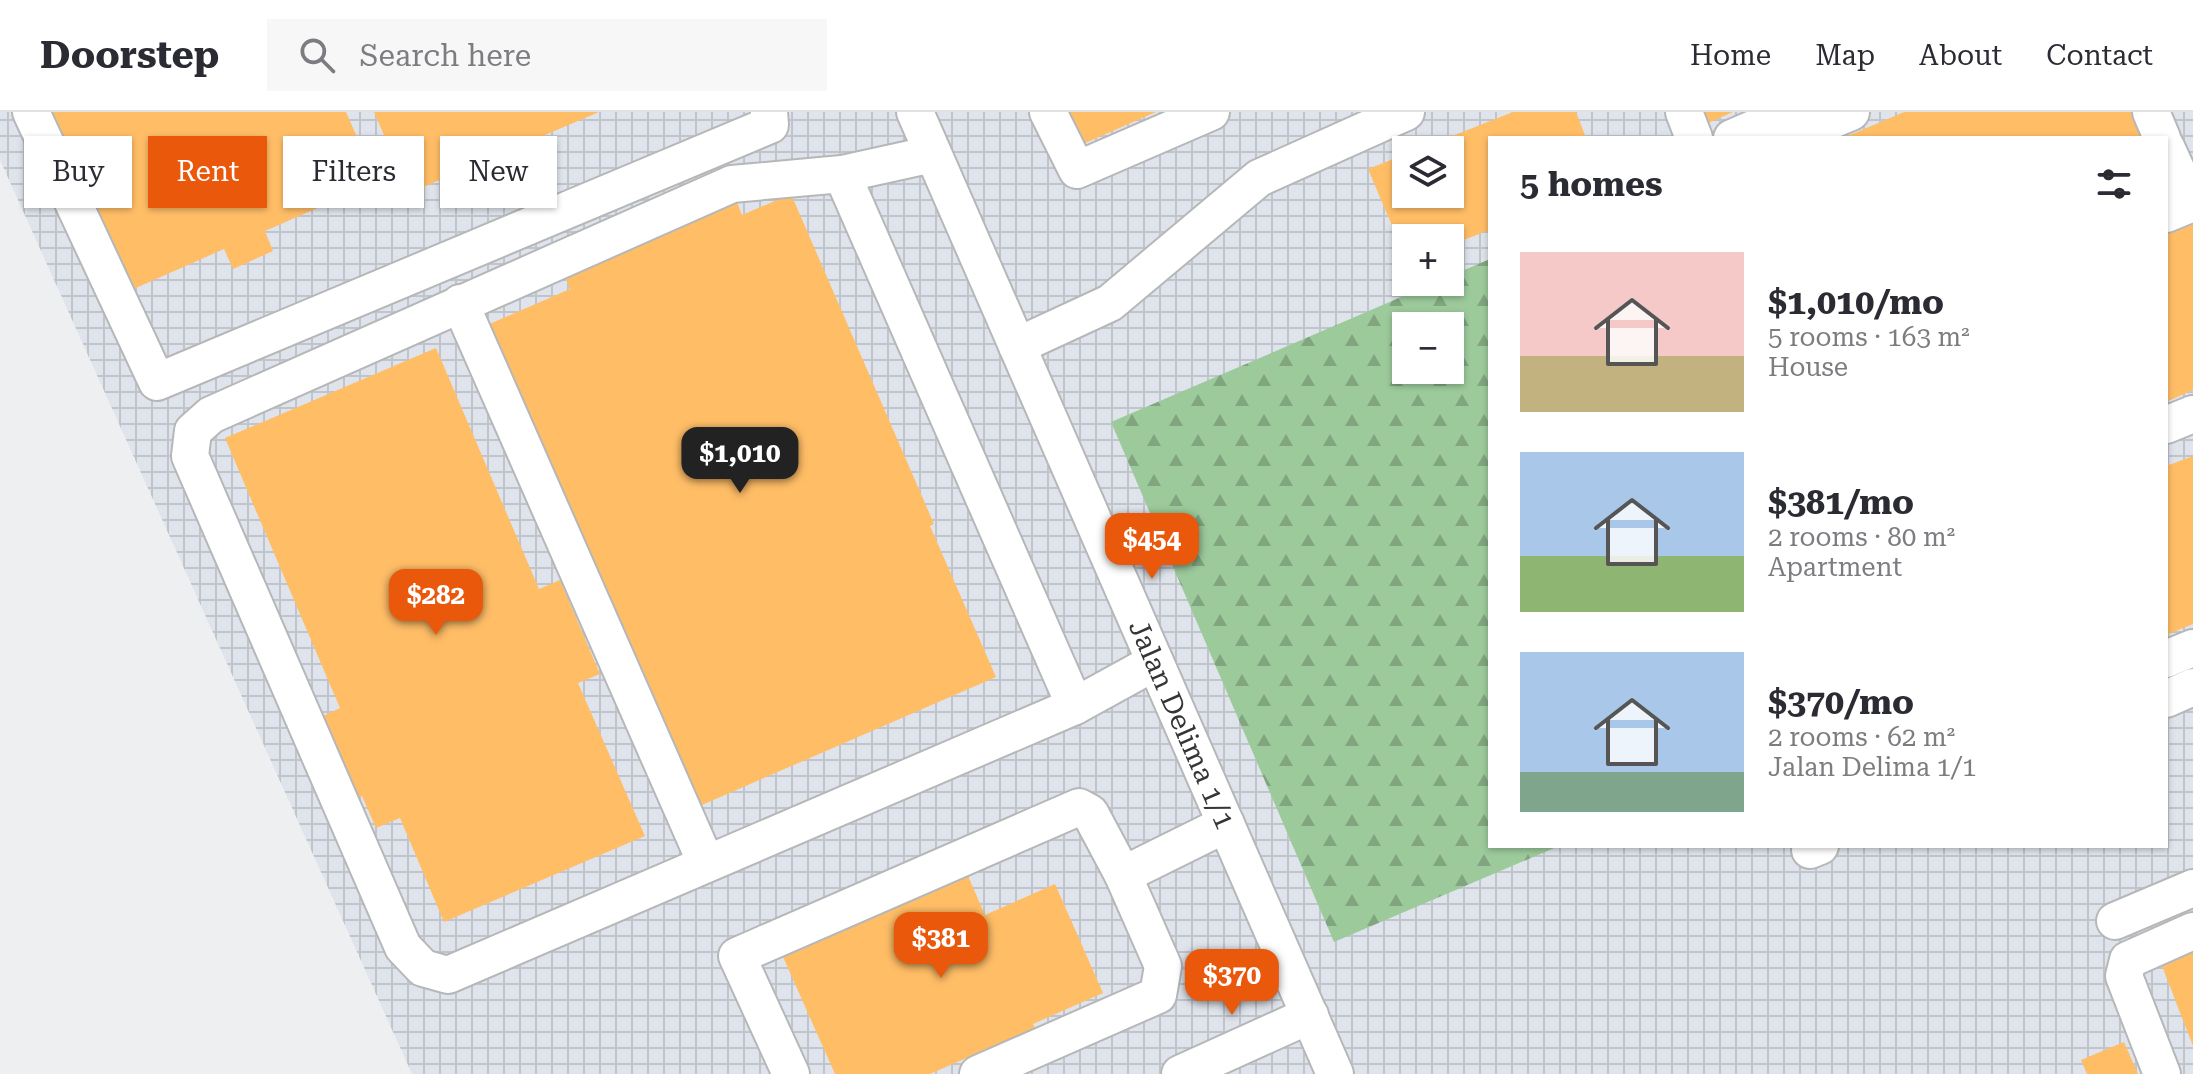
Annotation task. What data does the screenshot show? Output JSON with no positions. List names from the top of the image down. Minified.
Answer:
{"streets":{"street":["Jalan Delima 1/1"]},"page":{"header":"Doorstep","search":"Search here","nav":["Home","Map","About","Contact"],"map_buttons":["+","−"],"chip":["Buy","Rent","Filters","New"],"heading":"5 homes","list":[{"name":"$1,010/mo","note":"5 rooms · 163 m² · House"},{"name":"$381/mo","note":"2 rooms · 80 m² · Apartment"},{"name":"$370/mo","note":"2 rooms · 62 m² · Jalan Delima 1/1"}],"price":["$1,010","$454","$282","$381","$370"]}}
